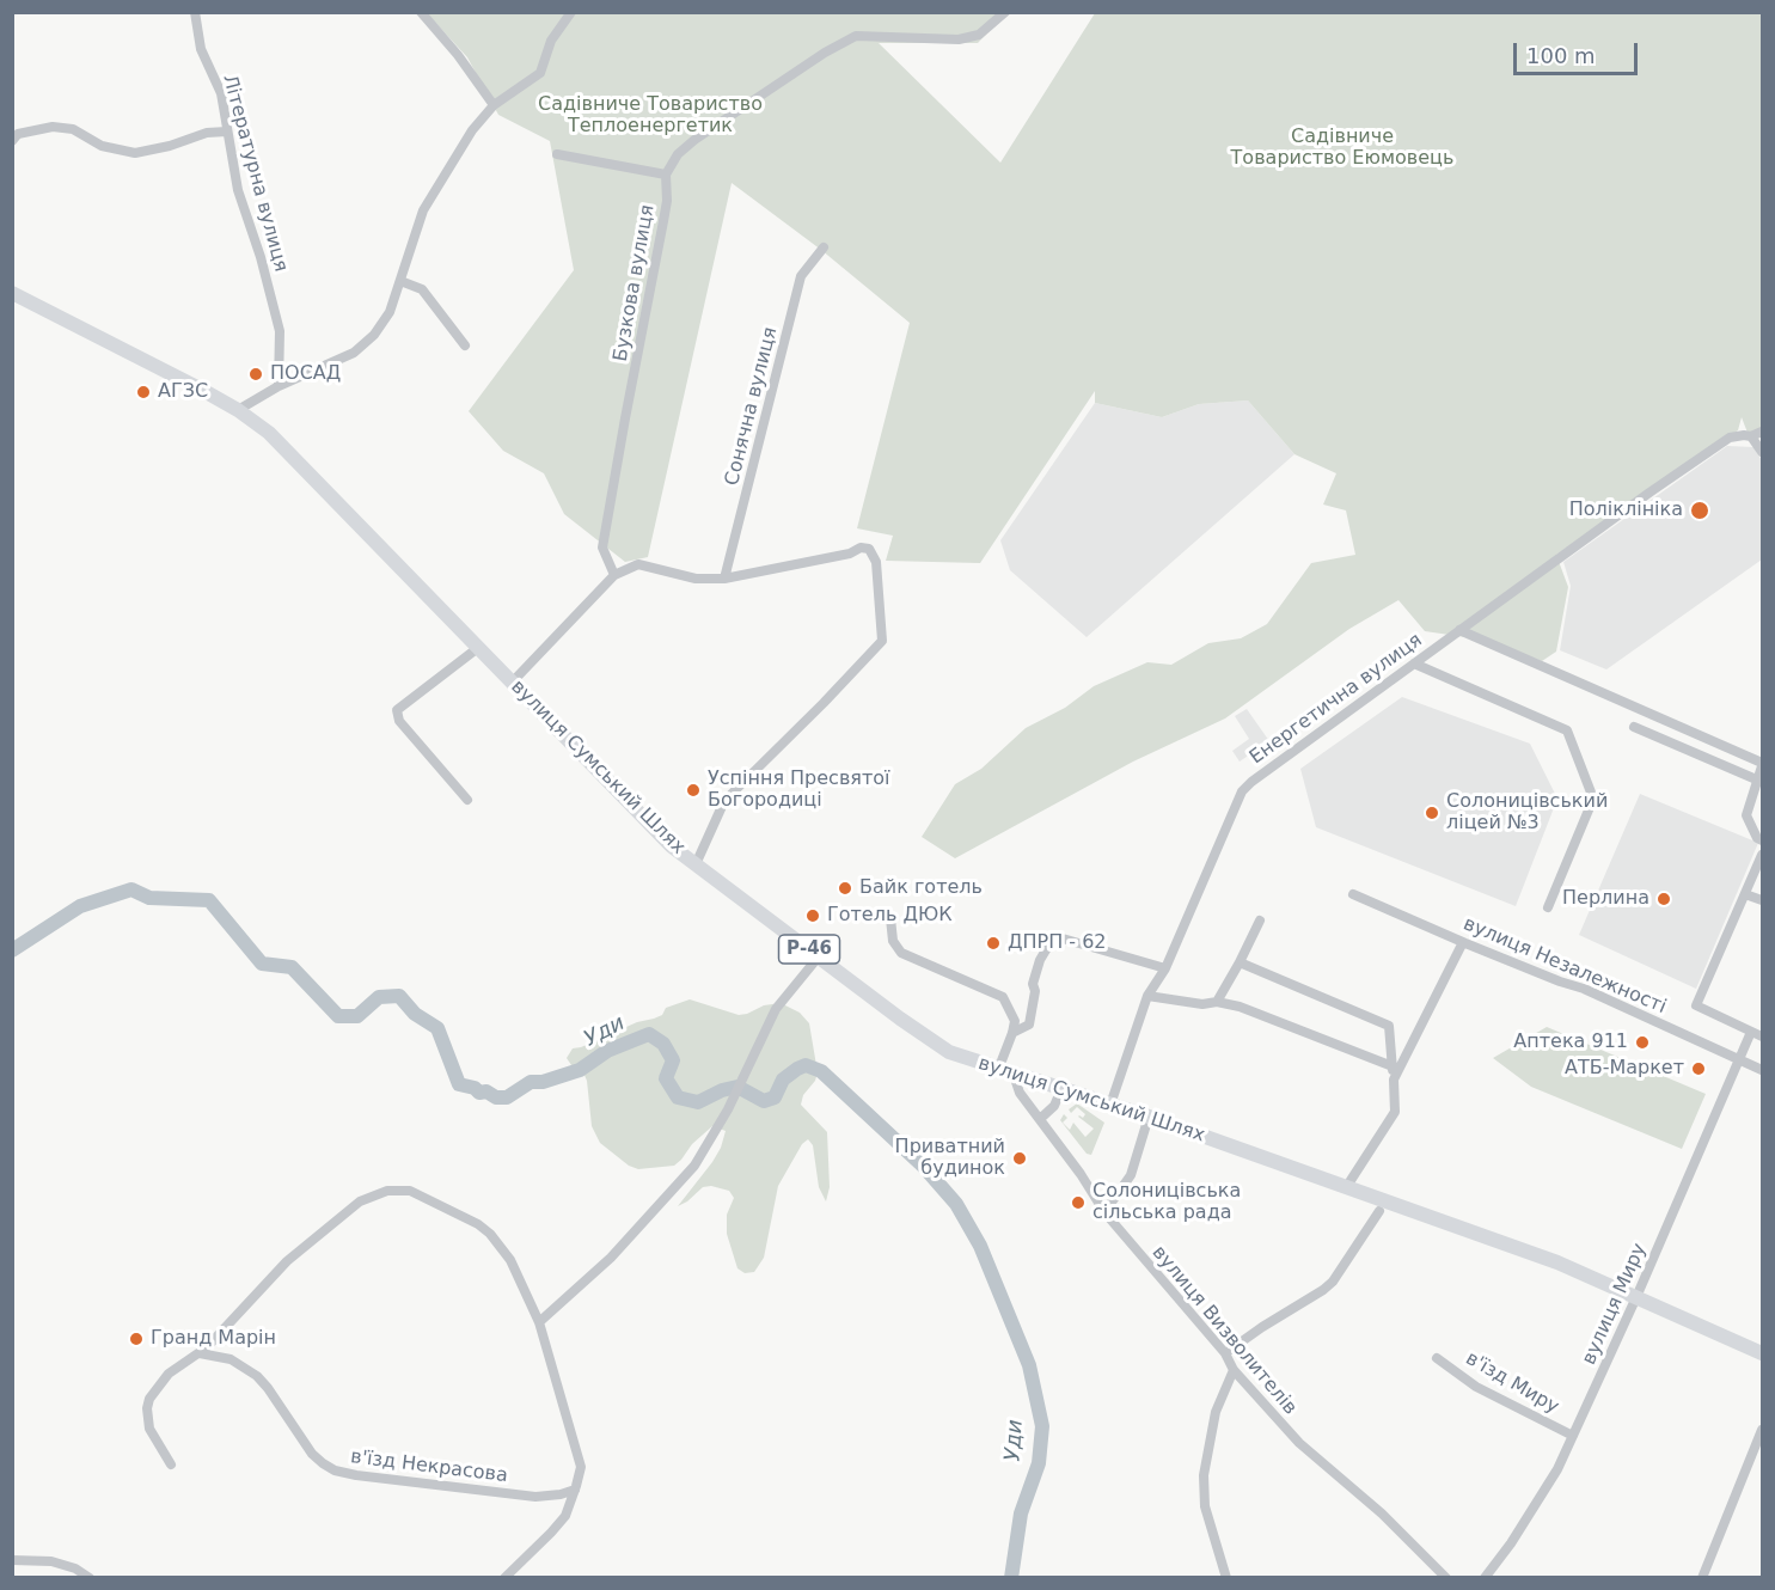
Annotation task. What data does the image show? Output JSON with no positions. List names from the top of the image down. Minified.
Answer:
{"streets":{"main road":["вулиця Сумський Шлях","Р-46"],"street":["Літературна вулиця","Бузкова вулиця","Сонячна вулиця","Енергетична вулиця","вулиця Незалежності","вулиця Миру","вулиця Визволителів","в'їзд Миру","в'їзд Некрасова"]},"crossings":[["Енергетична вулиця","вулиця Сумський Шлях"],["вулиця Сумський Шлях","вулиця Миру"],["вулиця Сумський Шлях","вулиця Визволителів"],["вулиця Незалежності","вулиця Миру"],["вулиця Миру","в'їзд Миру"]],"water":["Уди"],"parks":["Садівниче Товариство Теплоенергетик","Садівниче Товариство Еюмовець"],"places":["ПОСАД","АГЗС","Поліклініка","Успіння Пресвятої Богородиці","Солоницівський ліцей №3","Байк готель","Перлина","Готель ДЮК","ДПРП - 62","Аптека 911","АТБ-Маркет","Приватний будинок","Солоницівська сільська рада","Гранд Марін"],"scale_bar":"100 m"}
